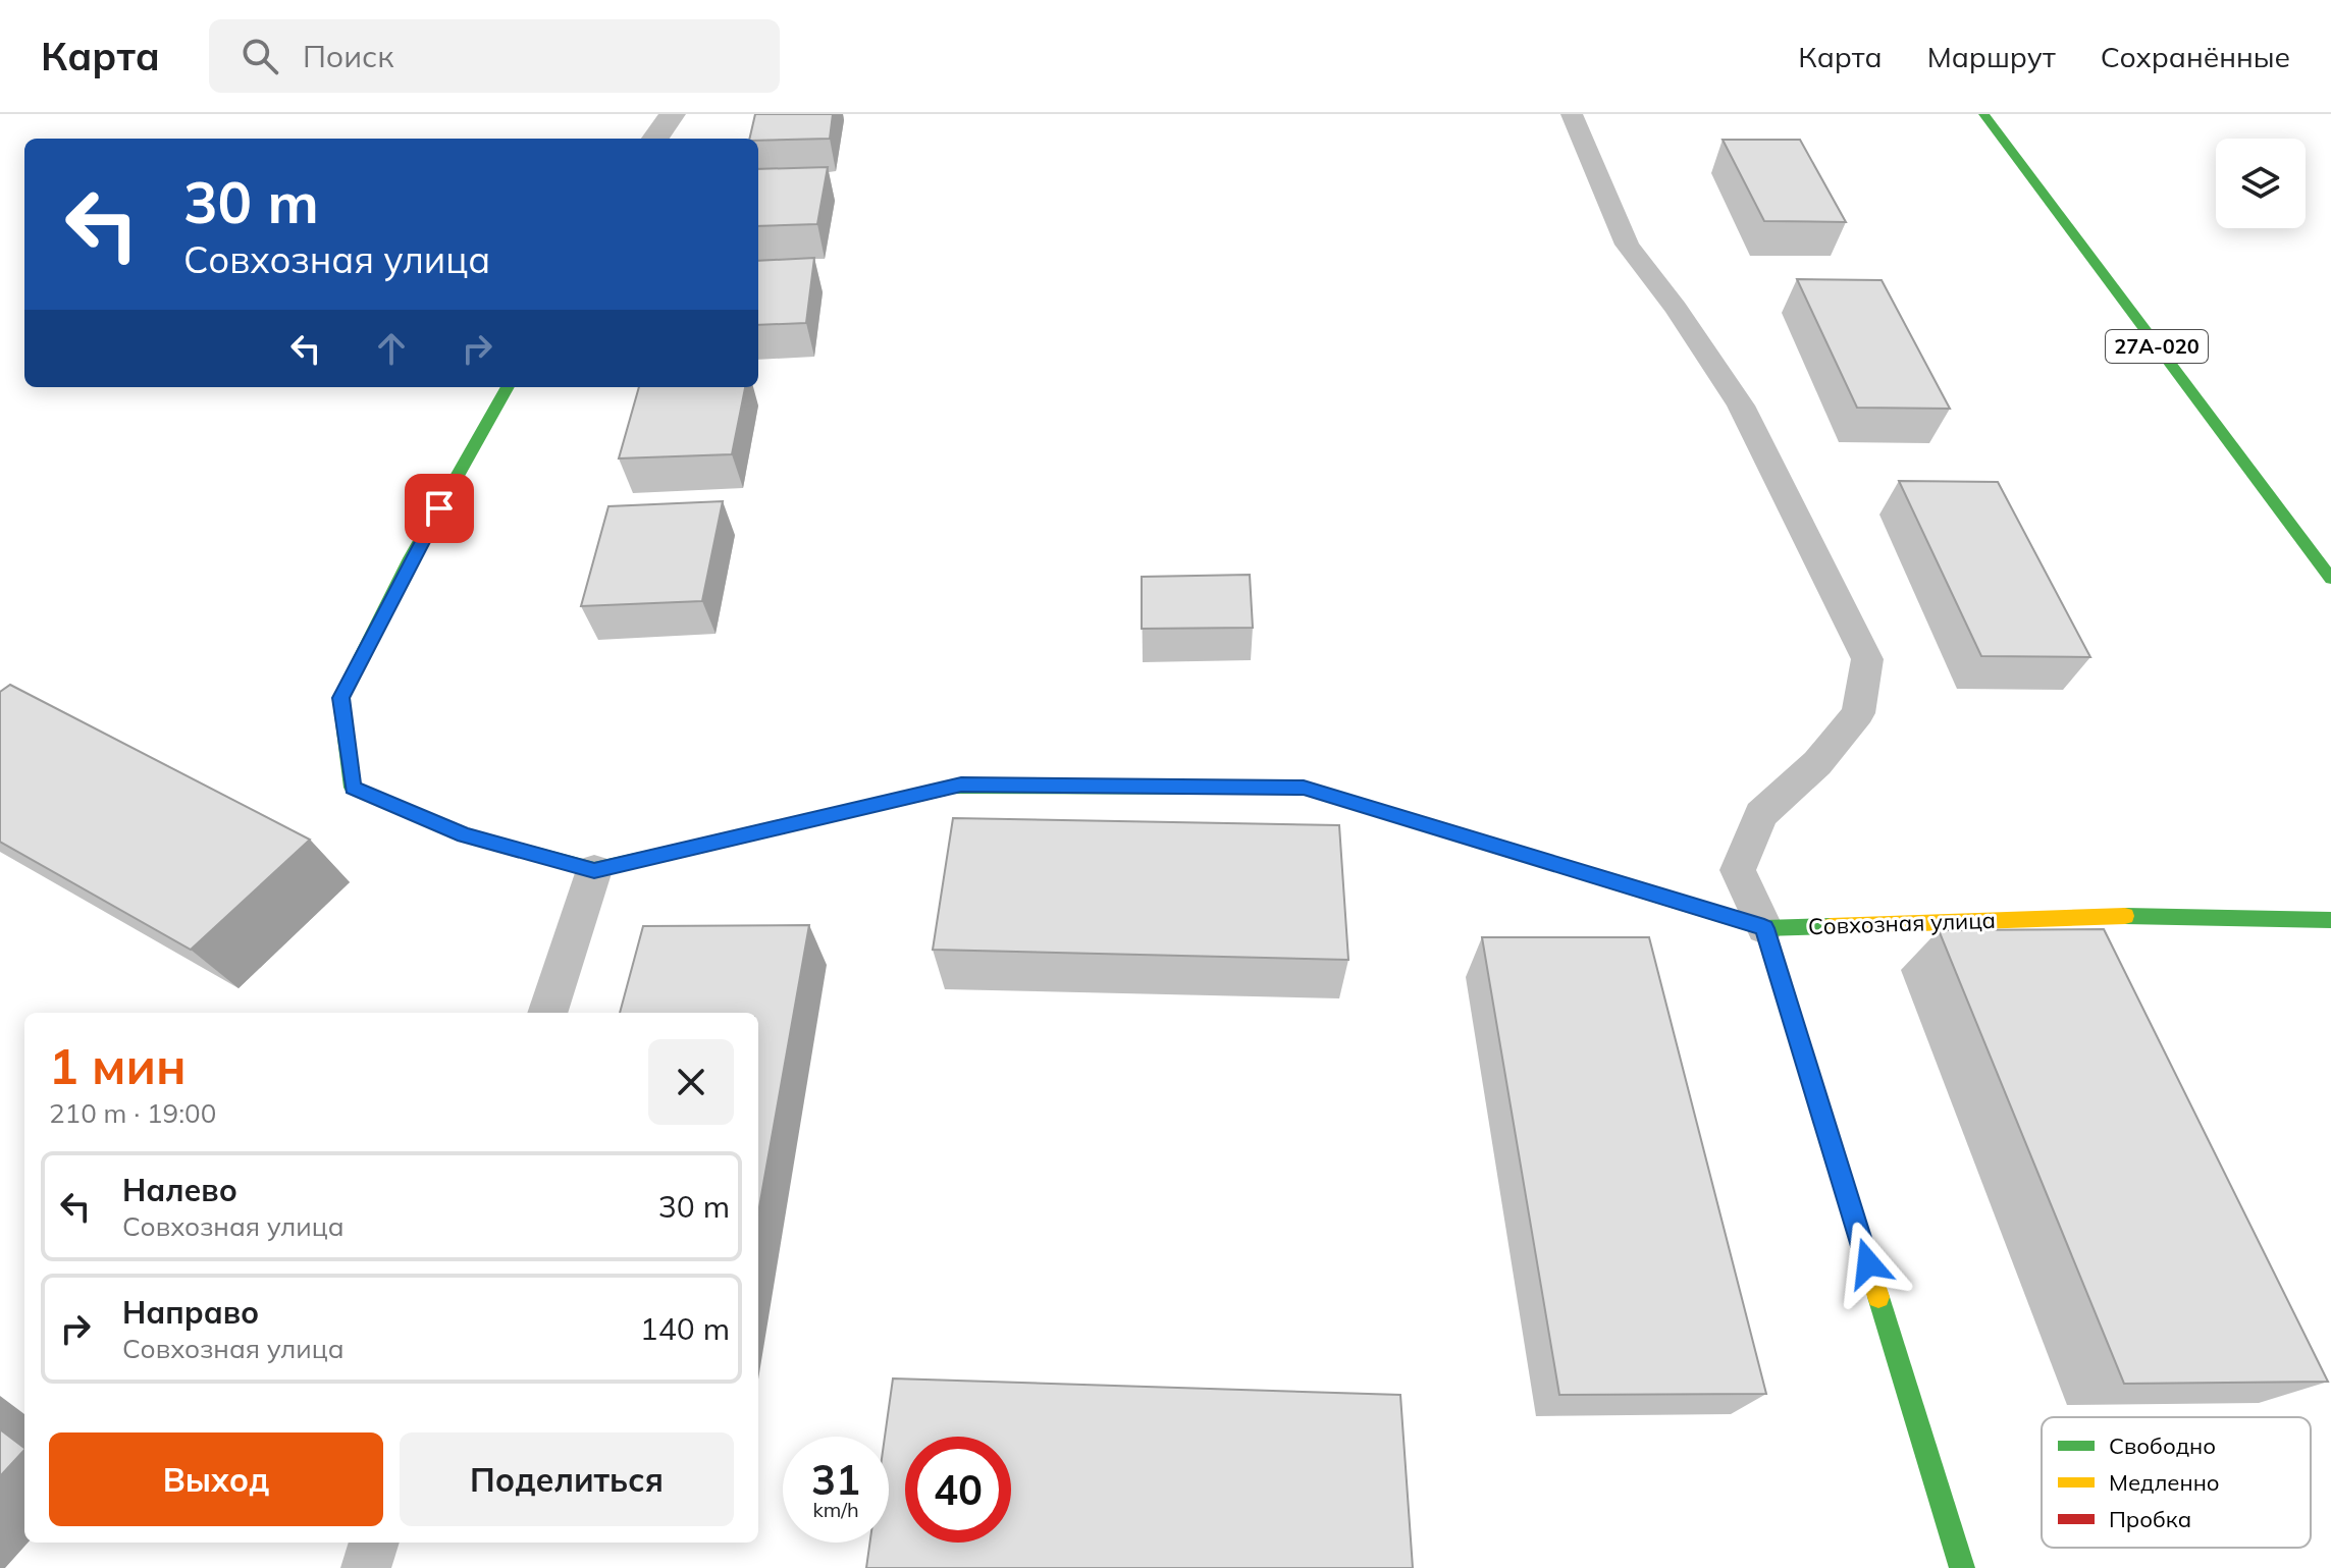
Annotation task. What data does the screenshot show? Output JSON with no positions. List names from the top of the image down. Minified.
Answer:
{"streets":{"street":["27А-020","Совхозная улица"]},"legend":["Свободно","Медленно","Пробка"],"page":{"header":"Карта","search":"Поиск","nav":["Карта","Маршрут","Сохранённые"],"turn":["30 m","Совхозная улица"],"heading":["1 мин","210 m · 19:00"],"list":[{"name":"Налево","note":"Совхозная улица","value":"30 m"},{"name":"Направо","note":"Совхозная улица","value":"140 m"}],"buttons":["Выход","Поделиться"],"speed":"31 km/h","limit":"40"}}
